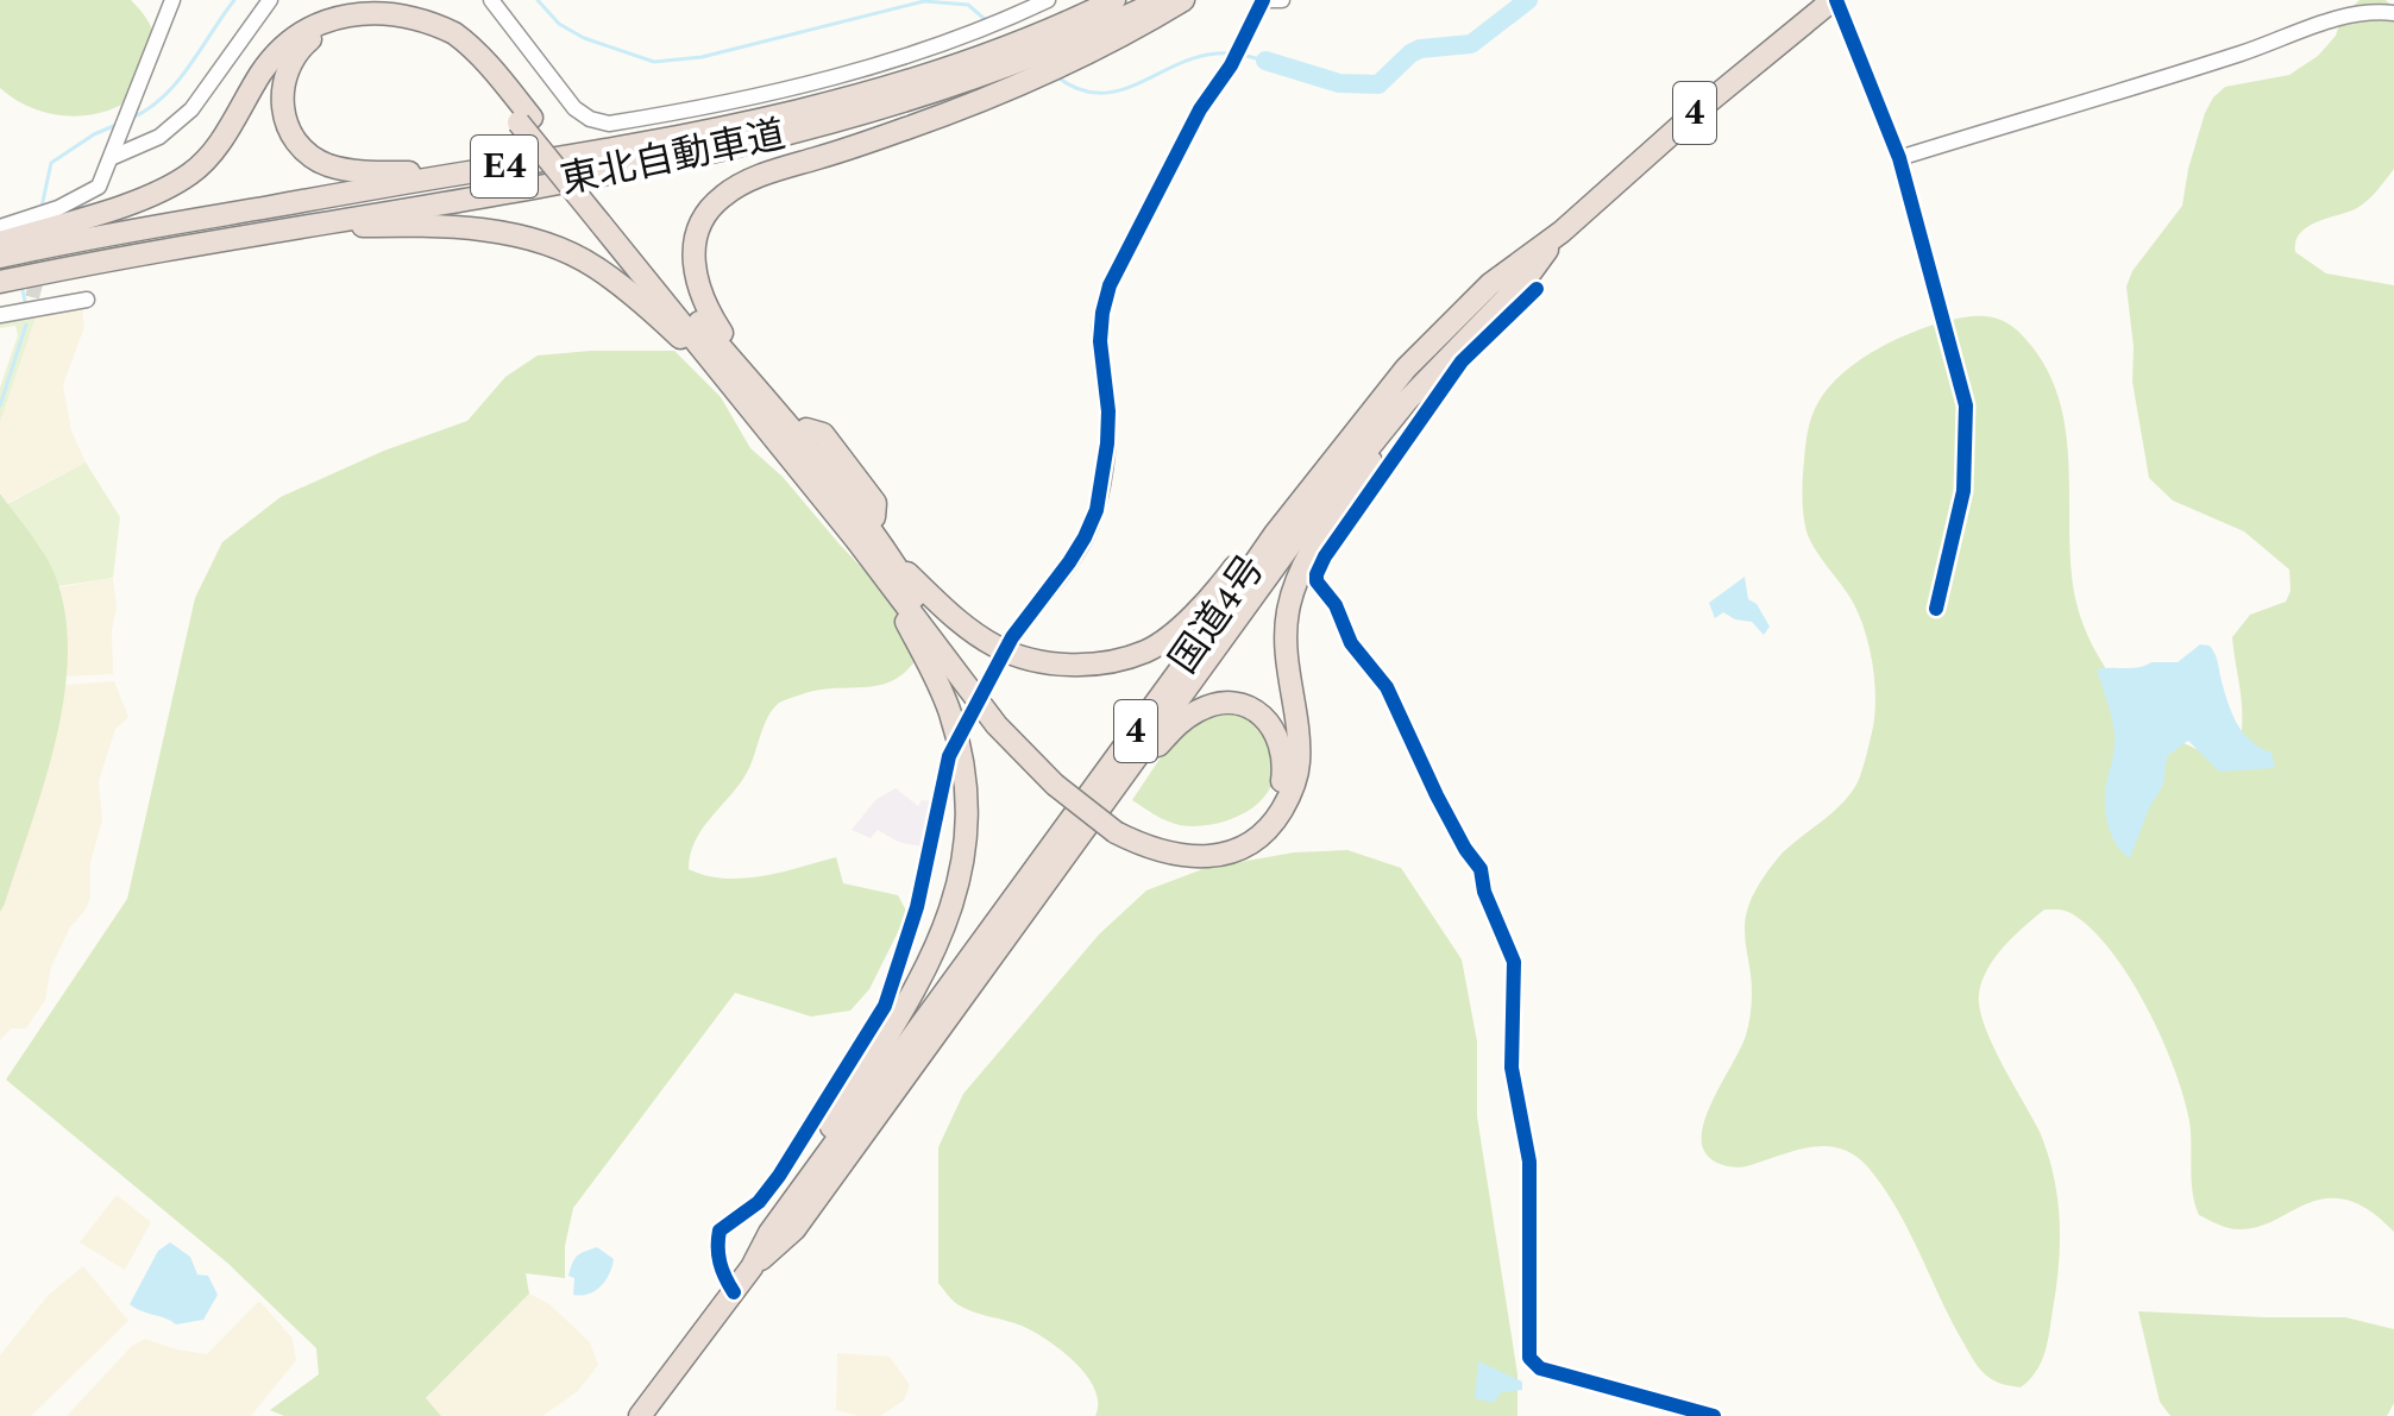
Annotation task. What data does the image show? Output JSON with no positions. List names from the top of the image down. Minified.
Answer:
{"streets":{"highway":["4","東北自動車道","E4","国道4号"]}}
